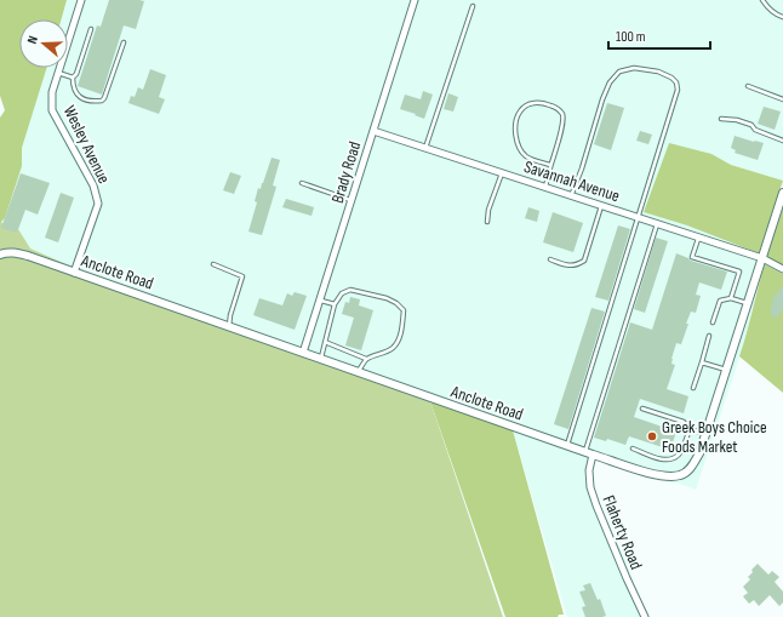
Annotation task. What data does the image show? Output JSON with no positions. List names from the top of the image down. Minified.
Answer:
{"streets":{"street":["Wesley Avenue","Brady Road","Savannah Avenue","Anclote Road","Flaherty Road"]},"crossings":[["Wesley Avenue","Anclote Road"],["Brady Road","Savannah Avenue"],["Brady Road","Anclote Road"],["Savannah Avenue","Anclote Road"],["Anclote Road","Flaherty Road"]],"places":["Greek Boys Choice Foods Market"],"scale_bar":"100 m","north":"left"}
